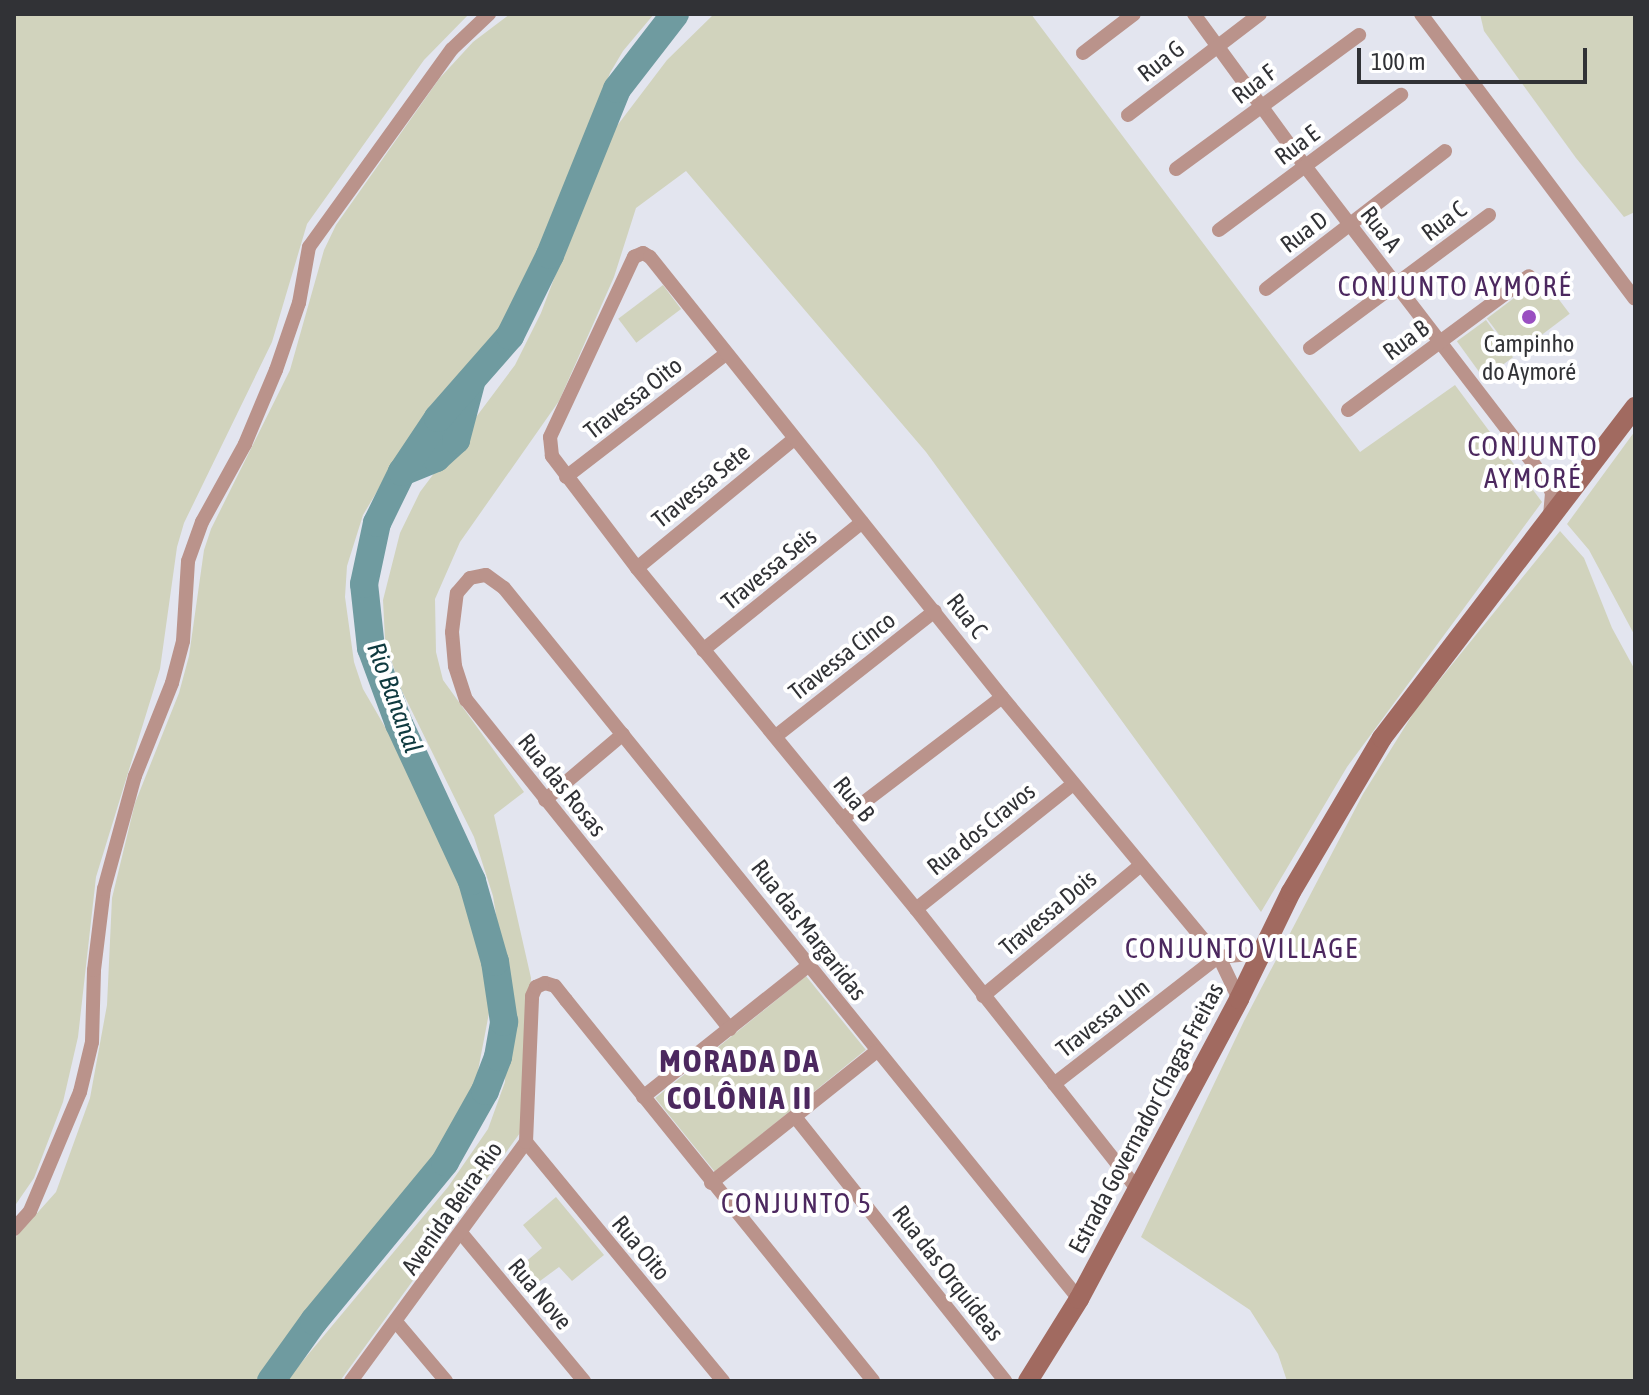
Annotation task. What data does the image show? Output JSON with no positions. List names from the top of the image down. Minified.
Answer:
{"streets":{"main road":["Estrada Governador Chagas Freitas"],"street":["Rua G","Rua F","Rua E","Rua C","Rua A","Rua D","Rua B","Travessa Oito","Travessa Sete","Travessa Seis","Travessa Cinco","Rua das Rosas","Rua dos Cravos","Travessa Dois","Rua das Margaridas","Travessa Um","Avenida Beira-Rio","Rua Oito","Rua das Orquídeas","Rua Nove"]},"crossings":[["Rua G","Rua A"],["Rua F","Rua A"],["Rua E","Rua A"],["Rua C","Rua A"],["Rua C","Rua B"],["Rua C","Travessa Oito"],["Rua C","Travessa Sete"],["Rua C","Travessa Seis"],["Rua C","Travessa Cinco"],["Rua C","Rua dos Cravos"],["Rua C","Travessa Dois"],["Rua C","Travessa Um"],["Rua C","Estrada Governador Chagas Freitas"],["Rua A","Rua D"],["Rua A","Rua B"],["Rua B","Travessa Oito"],["Rua B","Travessa Sete"],["Rua B","Travessa Seis"],["Rua B","Travessa Cinco"],["Rua B","Rua dos Cravos"],["Rua B","Travessa Dois"],["Rua B","Travessa Um"],["Rua B","Estrada Governador Chagas Freitas"],["Rua das Rosas","Rua das Margaridas"],["Rua das Margaridas","Estrada Governador Chagas Freitas"],["Avenida Beira-Rio","Rua Oito"],["Avenida Beira-Rio","Rua Nove"]],"districts":["CONJUNTO AYMORÉ","CONJUNTO AYMORÉ","CONJUNTO VILLAGE","MORADA DA COLÔNIA II","CONJUNTO 5"],"water":["Rio Bananal"],"places":["Campinho do Aymoré"],"scale_bar":"100 m"}
